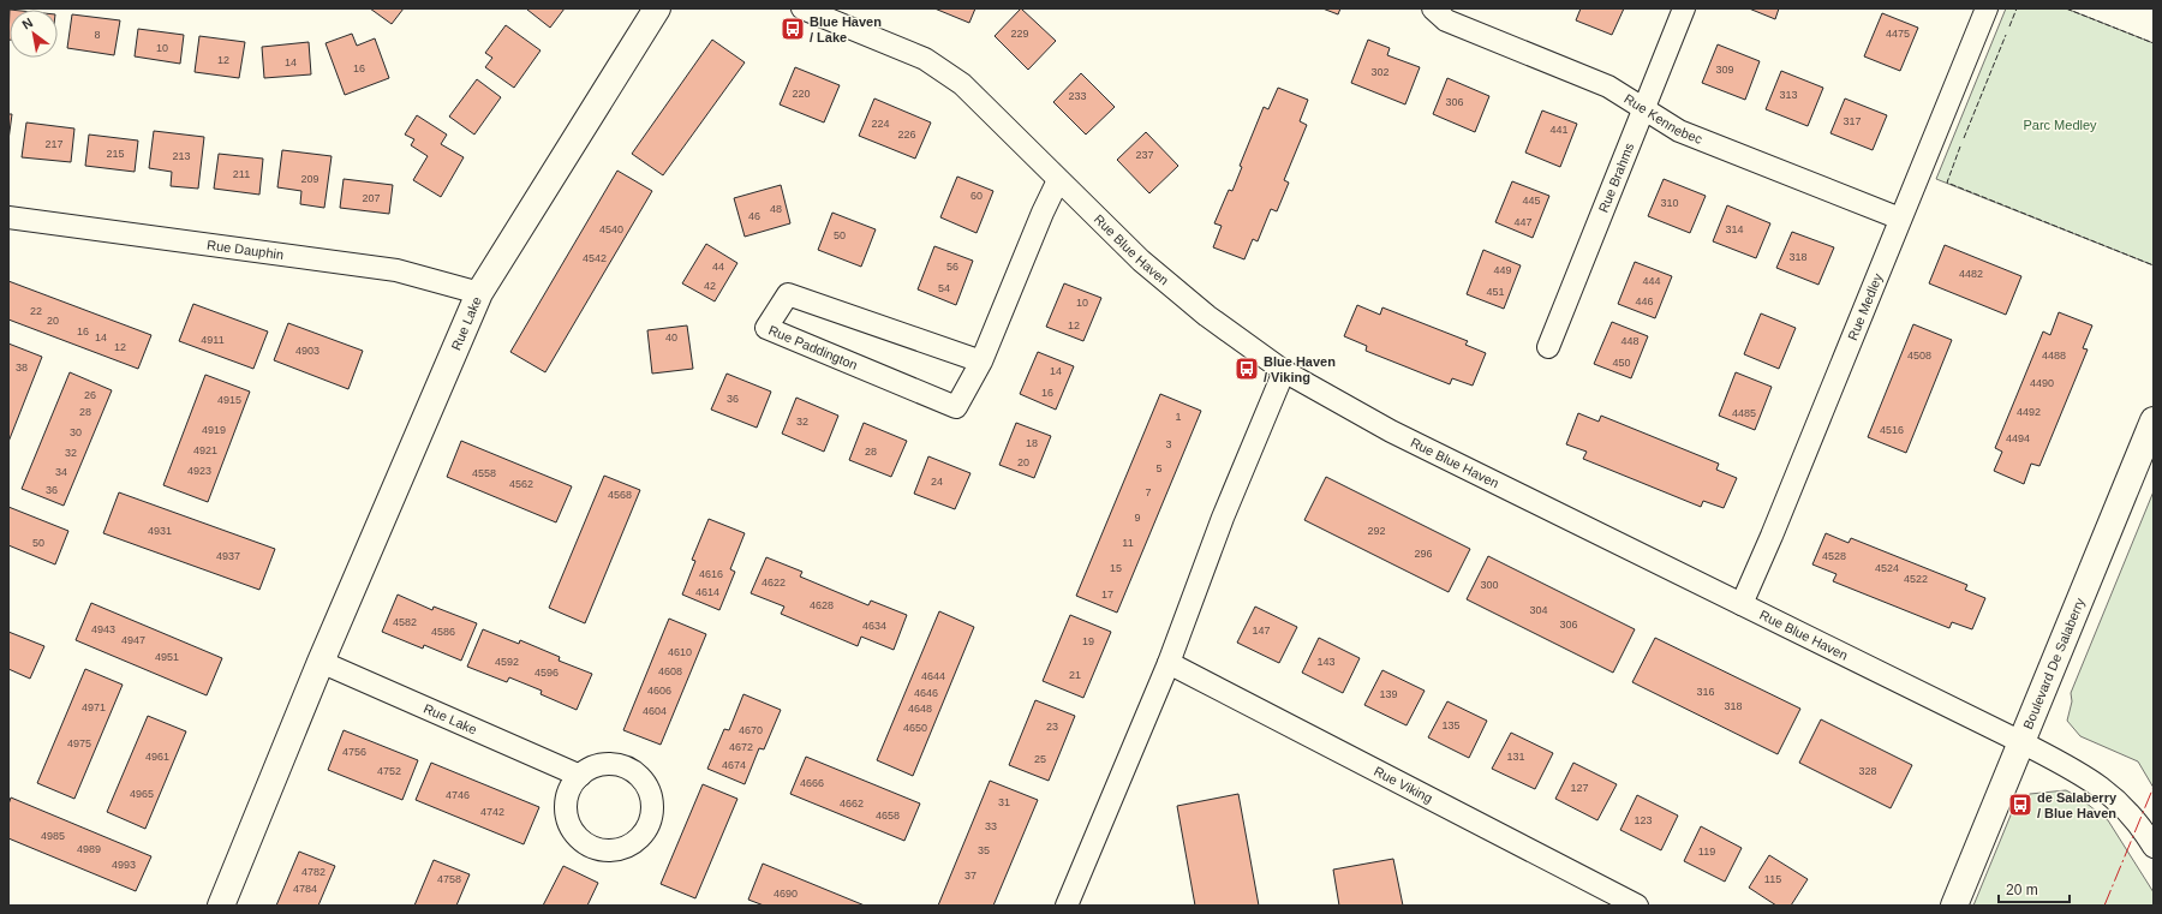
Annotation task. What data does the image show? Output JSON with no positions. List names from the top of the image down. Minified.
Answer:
{"streets":{"street":["Rue Kennebec","Rue Brahms","Rue Dauphin","Rue Blue Haven","Rue Medley","Rue Lake","Rue Paddington","Boulevard De Salaberry","Rue Viking"]},"crossings":[["Rue Kennebec","Rue Brahms"],["Rue Kennebec","Rue Medley"],["Rue Dauphin","Rue Lake"],["Rue Blue Haven","Rue Medley"],["Rue Blue Haven","Rue Paddington"],["Rue Blue Haven","Boulevard De Salaberry"]],"parks":["Parc Medley"],"places":{"bus stop":["Blue Haven / Lake","Blue Haven / Viking","de Salaberry / Blue Haven"]},"house_numbers":["229","4475","8","10","12","14","16","309","302","220","313","233","306","317","224","441","226","217","215","237","213","211","209","60","207","445","310","48","46","447","4540","314","50","318","4542","44","56","449","4482","444","42","54","451","446","10","22","20","12","16","14","40","4911","448","12","4903","4508","4488","450","38","14","4490","16","26","36","4915","28","4492","4485","1","32","4919","4516","30","4494","18","3","4921","28","32","20","5","4923","34","4558","24","4562","36","7","4568","9","4931","292","50","11","296","4937","4528","15","4524","4616","4522","4622","300","4614","17","4628","304","4582","306","4634","4943","147","4586","4947","19","4610","4951","4592","143","4608","4596","21","4644","4606","316","4646","139","318","4971","4648","4604","135","23","4650","4670","4975","4672","4756","4961","131","25","4674","4752","328","4666","127","4965","4746","31","4662","4742","4658","123","33","4985","4989","35","119","4993","4782","37","4758","115","4784","4690"],"scale_bar":"20 m","north":"top left"}
